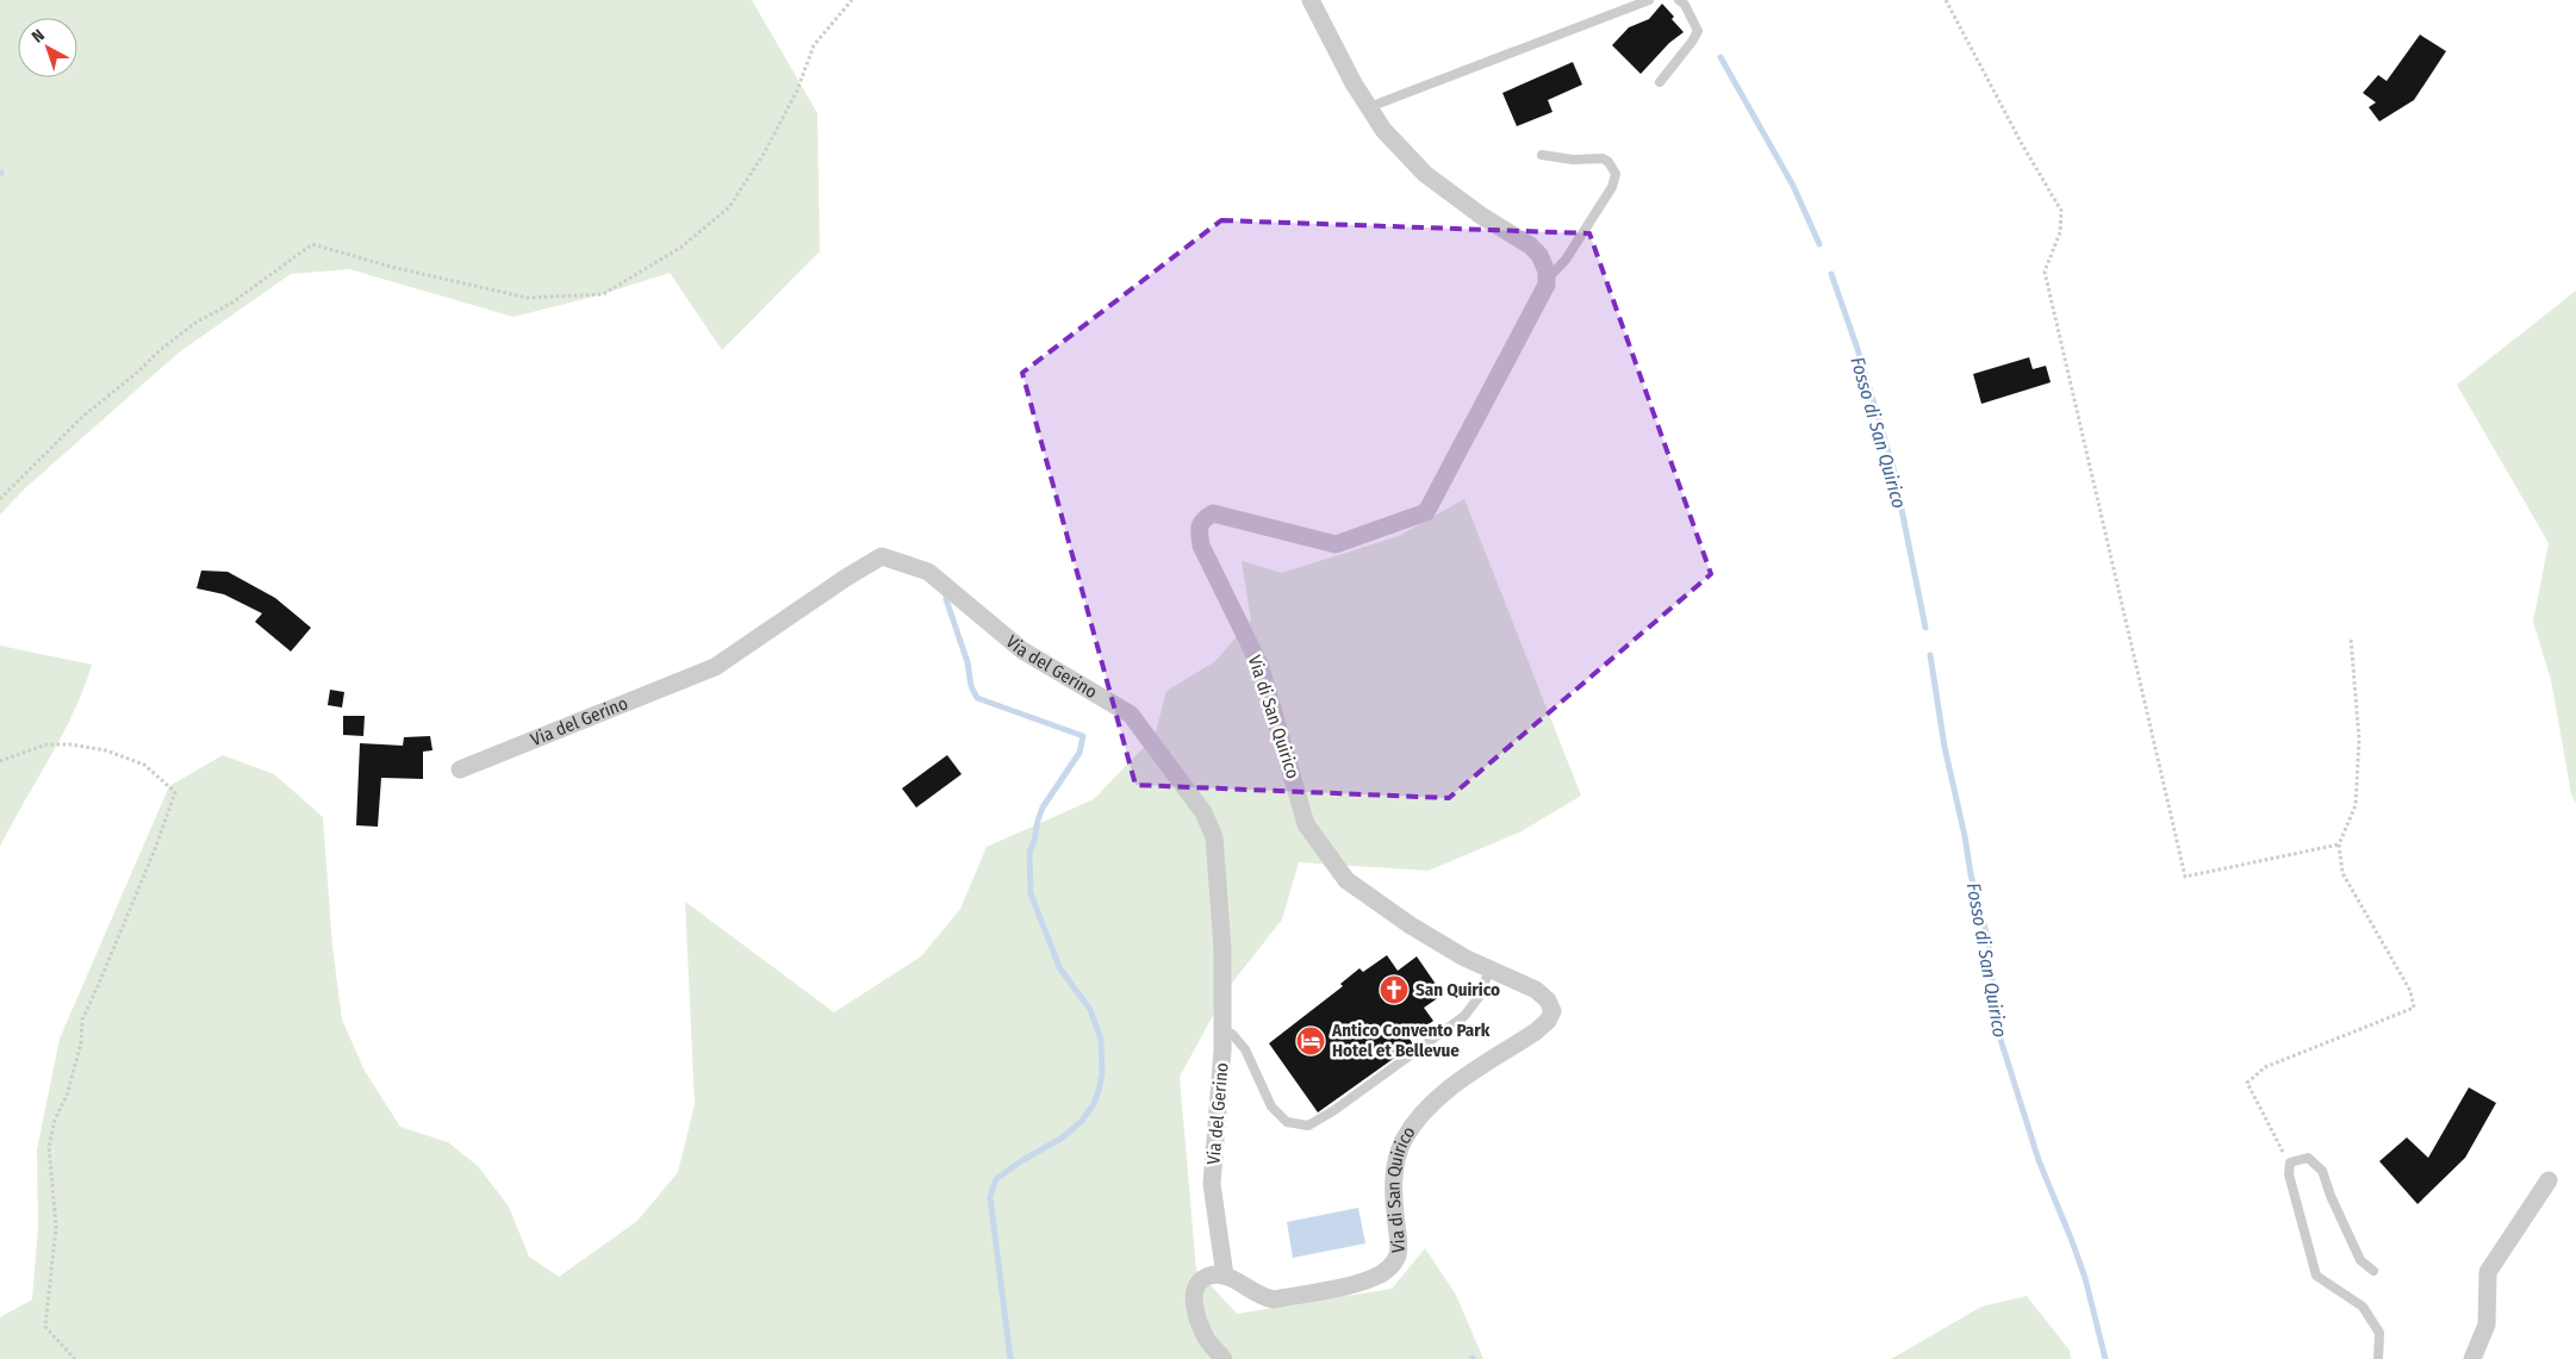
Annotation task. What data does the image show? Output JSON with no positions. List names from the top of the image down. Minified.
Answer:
{"streets":{"street":["Via del Gerino","Via di San Quirico"]},"crossings":[["Via del Gerino","Via di San Quirico"]],"water":["Fosso di San Quirico"],"places":{"church":["San Quirico"],"hotel":["Antico Convento Park Hotel et Bellevue"]},"north":"top left"}
